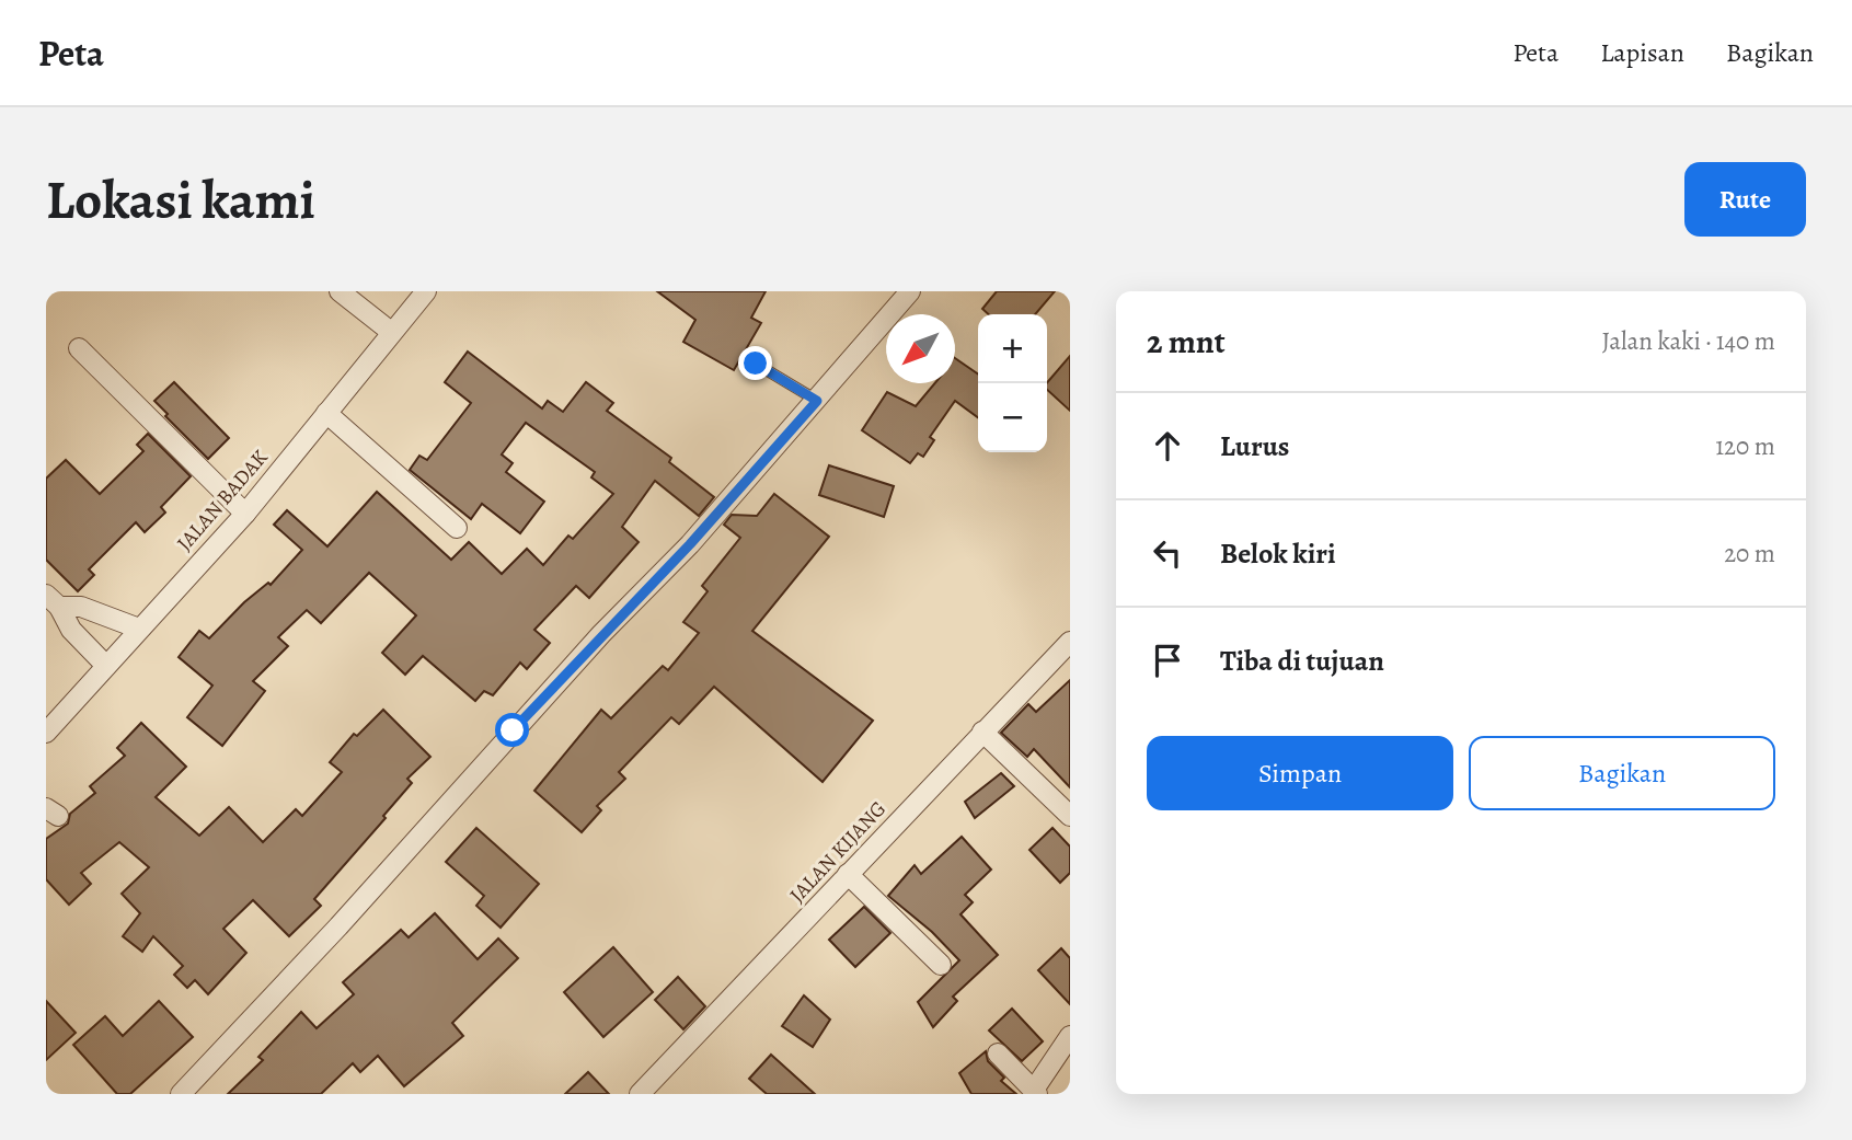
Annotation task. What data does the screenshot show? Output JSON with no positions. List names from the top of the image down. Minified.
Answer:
{"streets":{"street":["JALAN BADAK","JALAN KIJANG"]},"north":"bottom left","page":{"header":"Peta","nav":["Peta","Lapisan","Bagikan"],"buttons":["Rute",["Simpan","Bagikan"]],"title":"Lokasi kami","heading":["2 mnt","Jalan kaki · 140 m"],"map_buttons":["+","−"],"list":[["Lurus","120 m"],["Belok kiri","20 m"],"Tiba di tujuan"]}}
